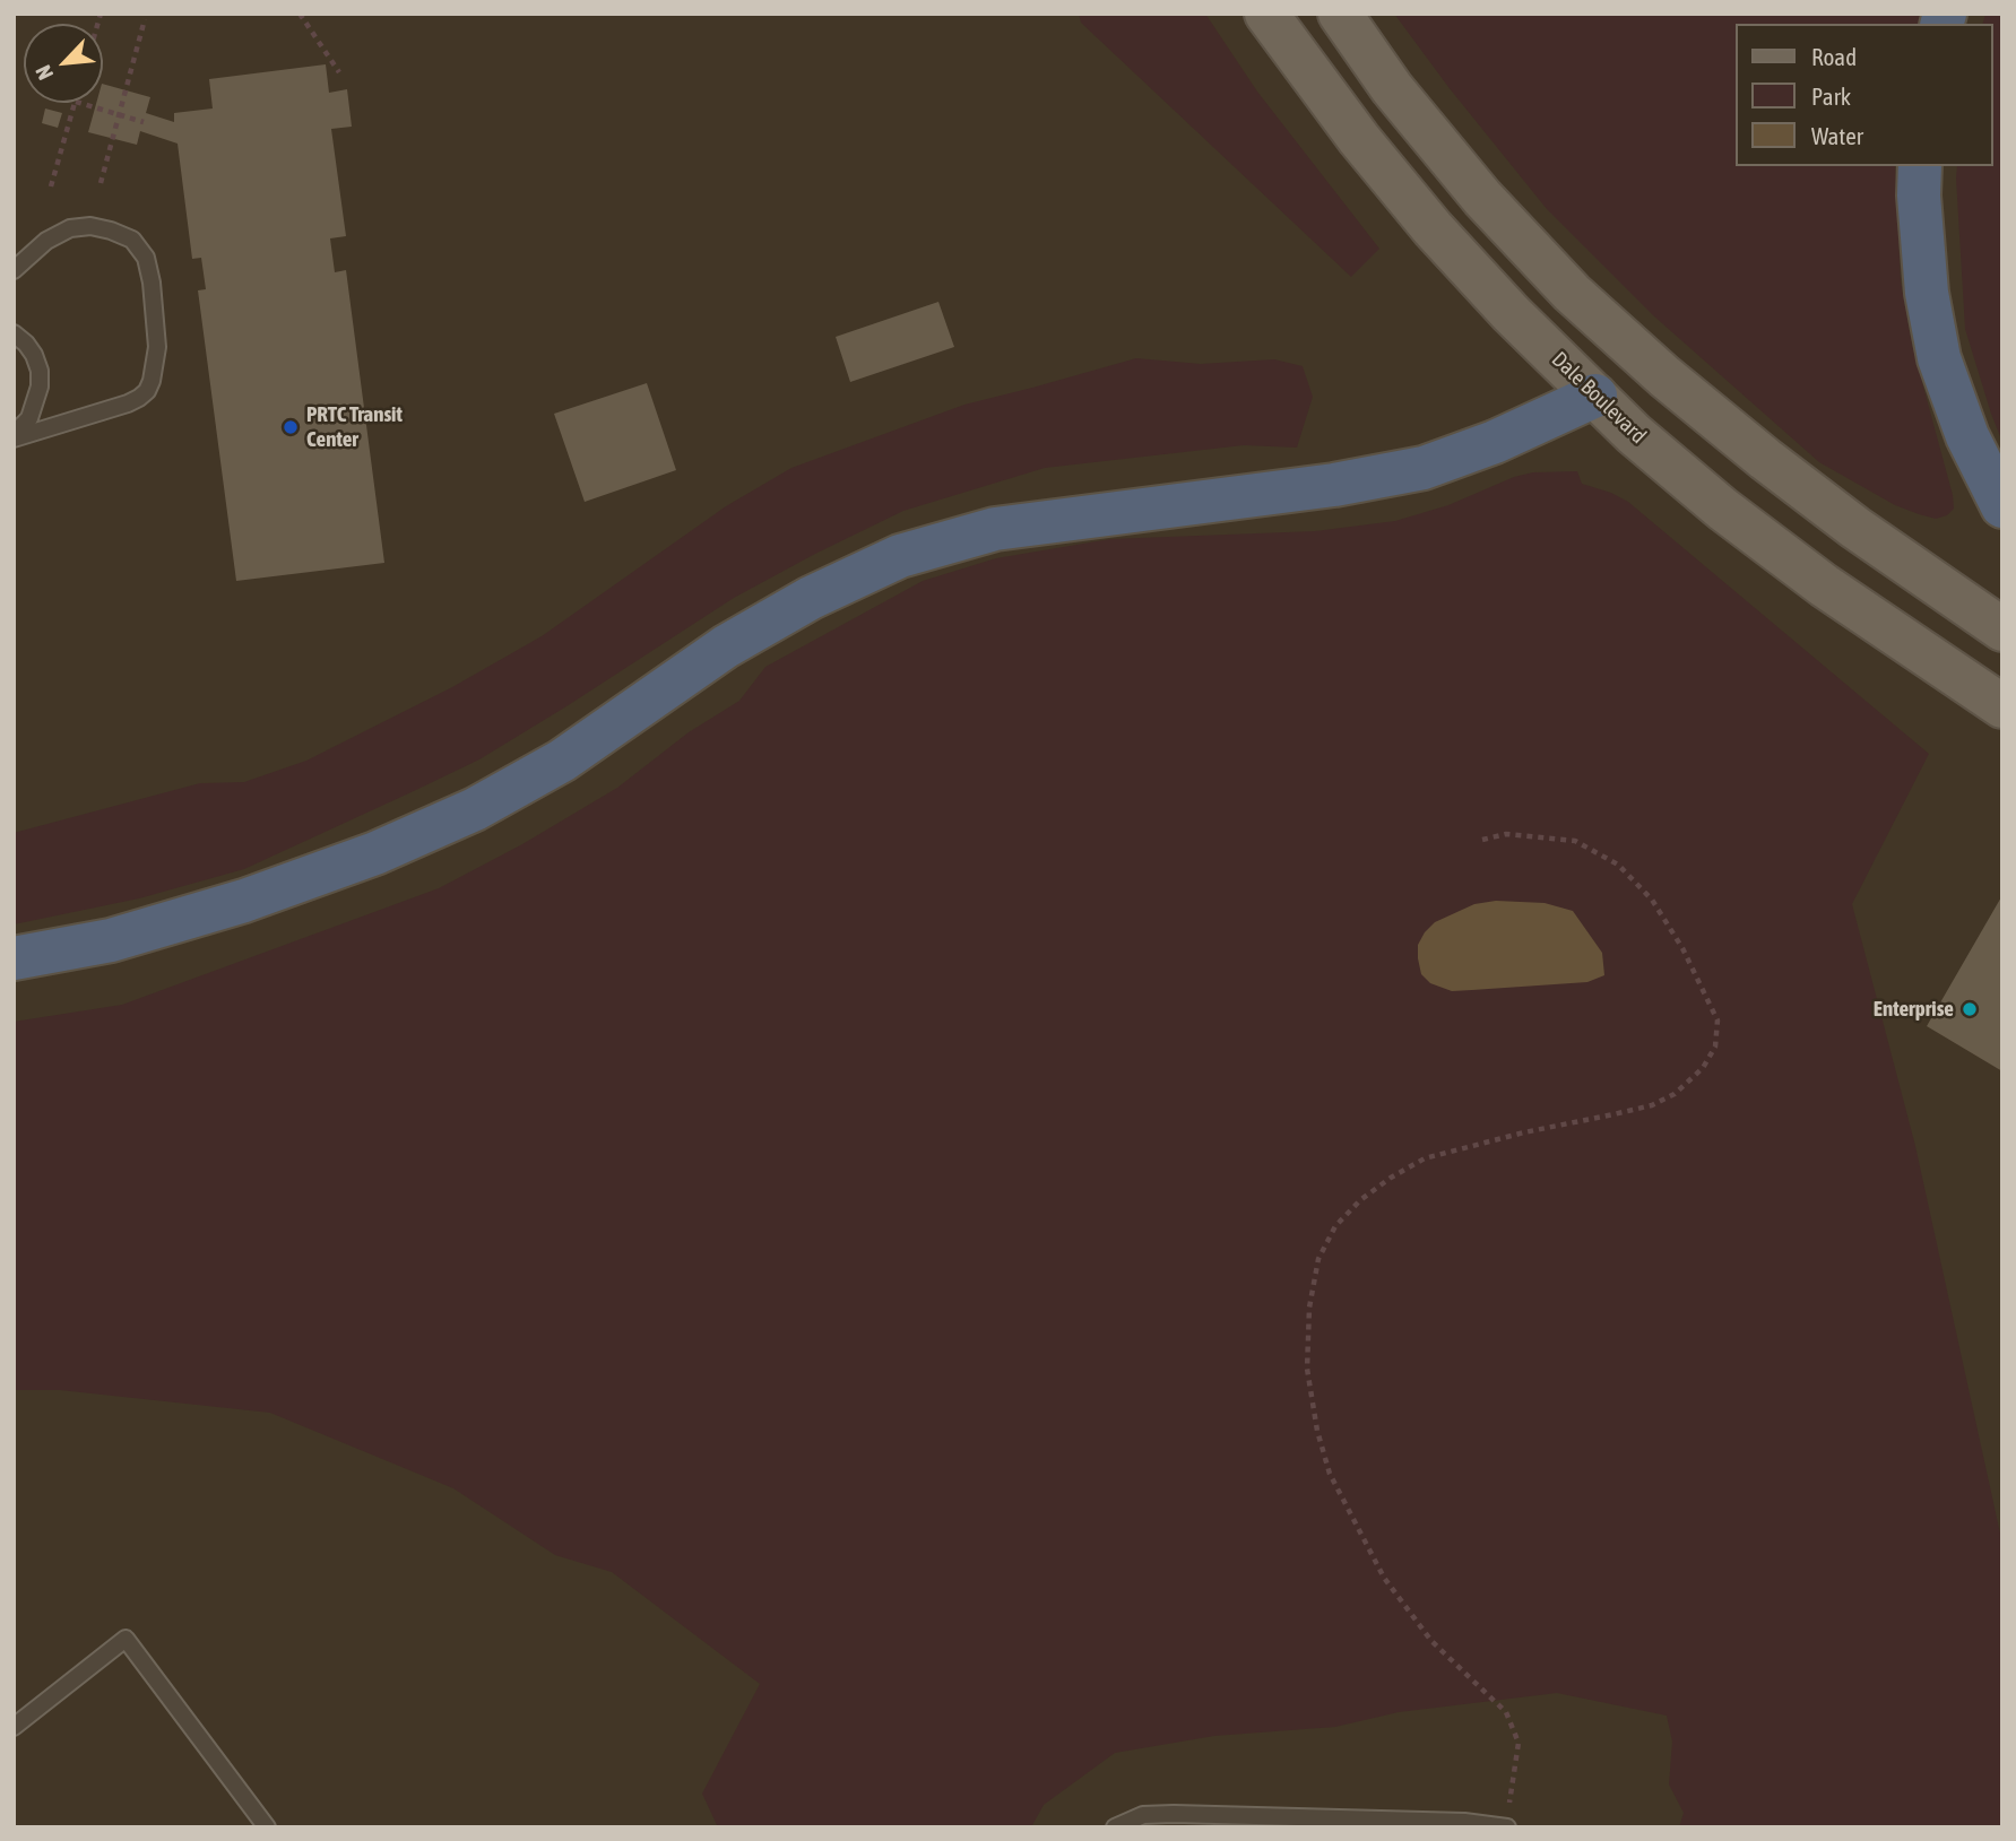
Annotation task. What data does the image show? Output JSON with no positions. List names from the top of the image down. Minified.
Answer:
{"streets":{"main road":["Dale Boulevard"]},"places":["PRTC Transit Center","Enterprise"],"legend":["Road","Park","Water"],"north":"bottom left"}
